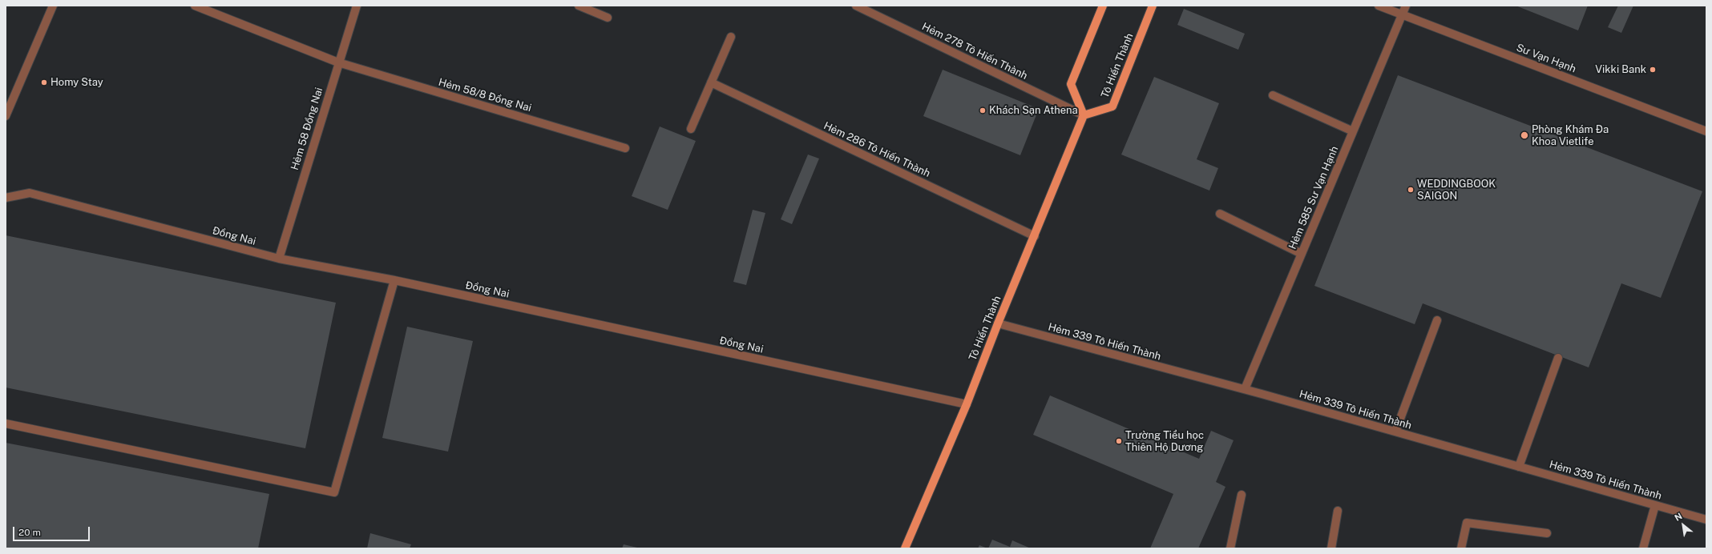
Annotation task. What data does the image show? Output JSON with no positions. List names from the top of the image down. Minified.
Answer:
{"streets":{"main road":["Tô Hiến Thành"],"street":["Hẻm 278 Tô Hiến Thành","Sư Vạn Hạnh","Hẻm 58/8 Đồng Nai","Hẻm 58 Đồng Nai","Hẻm 286 Tô Hiến Thành","Hẻm 585 Sư Vạn Hạnh","Đồng Nai","Hẻm 339 Tô Hiến Thành"]},"crossings":[["Hẻm 278 Tô Hiến Thành","Tô Hiến Thành"],["Sư Vạn Hạnh","Hẻm 585 Sư Vạn Hạnh"],["Tô Hiến Thành","Hẻm 286 Tô Hiến Thành"],["Tô Hiến Thành","Đồng Nai"],["Tô Hiến Thành","Hẻm 339 Tô Hiến Thành"],["Hẻm 58/8 Đồng Nai","Hẻm 58 Đồng Nai"],["Hẻm 58 Đồng Nai","Đồng Nai"],["Hẻm 585 Sư Vạn Hạnh","Hẻm 339 Tô Hiến Thành"]],"places":["Vikki Bank","Homy Stay","Khách Sạn Athena","Phòng Khám Đa Khoa Vietlife","WEDDINGBOOK SAIGON","Trường Tiểu học Thiên Hộ Dương"],"scale_bar":"20 m","north":"top left"}
